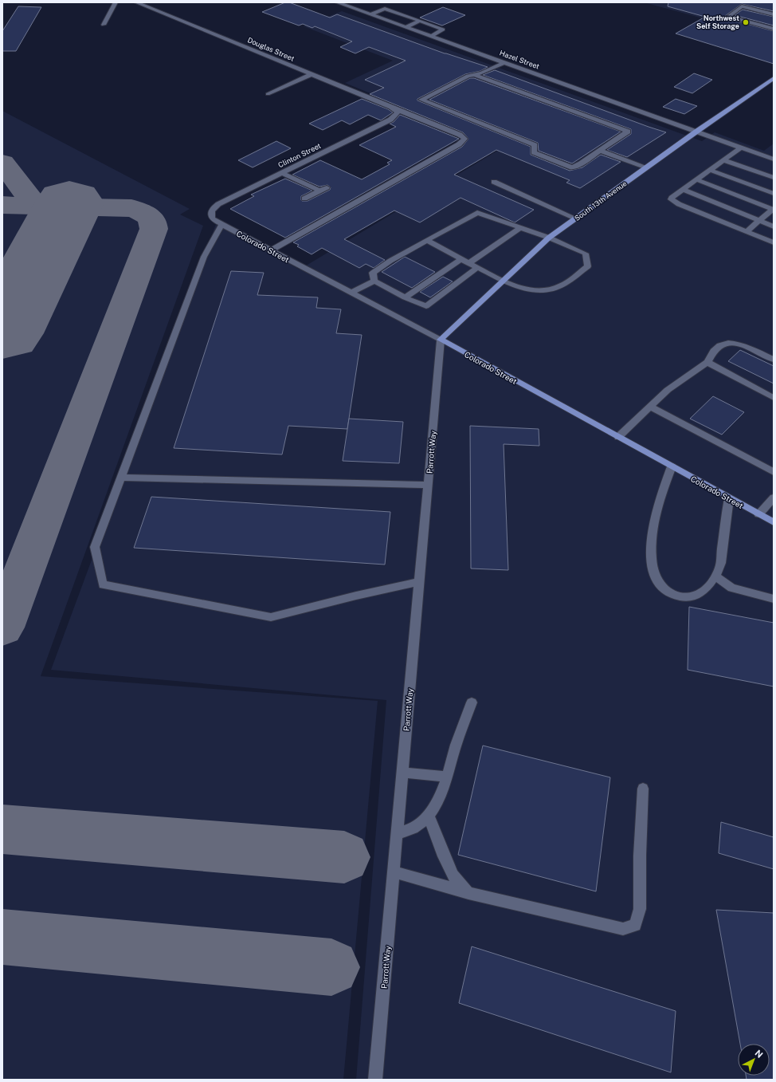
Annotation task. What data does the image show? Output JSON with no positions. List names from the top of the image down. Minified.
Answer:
{"streets":{"main road":["South 13th Avenue","Colorado Street"],"street":["Douglas Street","Hazel Street","Clinton Street","Parrott Way"]},"crossings":[["Douglas Street","Clinton Street"],["Douglas Street","Colorado Street"],["Hazel Street","South 13th Avenue"],["Clinton Street","Colorado Street"],["South 13th Avenue","Colorado Street"],["South 13th Avenue","Parrott Way"],["Colorado Street","Parrott Way"]],"places":["Northwest Self Storage"],"north":"top right"}
